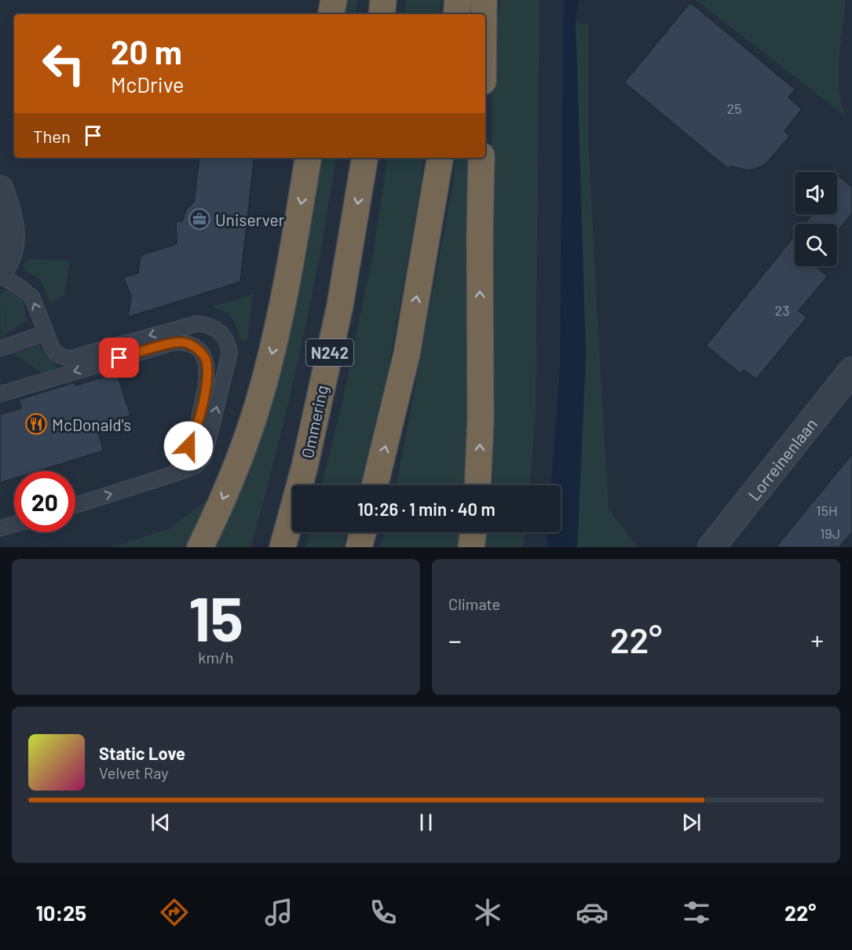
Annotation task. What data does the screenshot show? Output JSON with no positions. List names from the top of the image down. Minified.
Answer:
{"streets":{"highway":["N242","Ommering"],"street":["Lorreinenlaan"]},"places":{"office":["Uniserver"],"restaurant":["McDonald's"]},"house_numbers":["25","23","15H","19J"],"page":{"turn":["20 m","McDrive"],"then":"Then","limit":"20","trip":"10:26 · 1 min · 40 m","tile":[["15","km/h"],"Climate"],"heat":["−","22°","+"],"song":["Static Love","Velvet Ray"],"tabs":["10:25","22°"]}}
